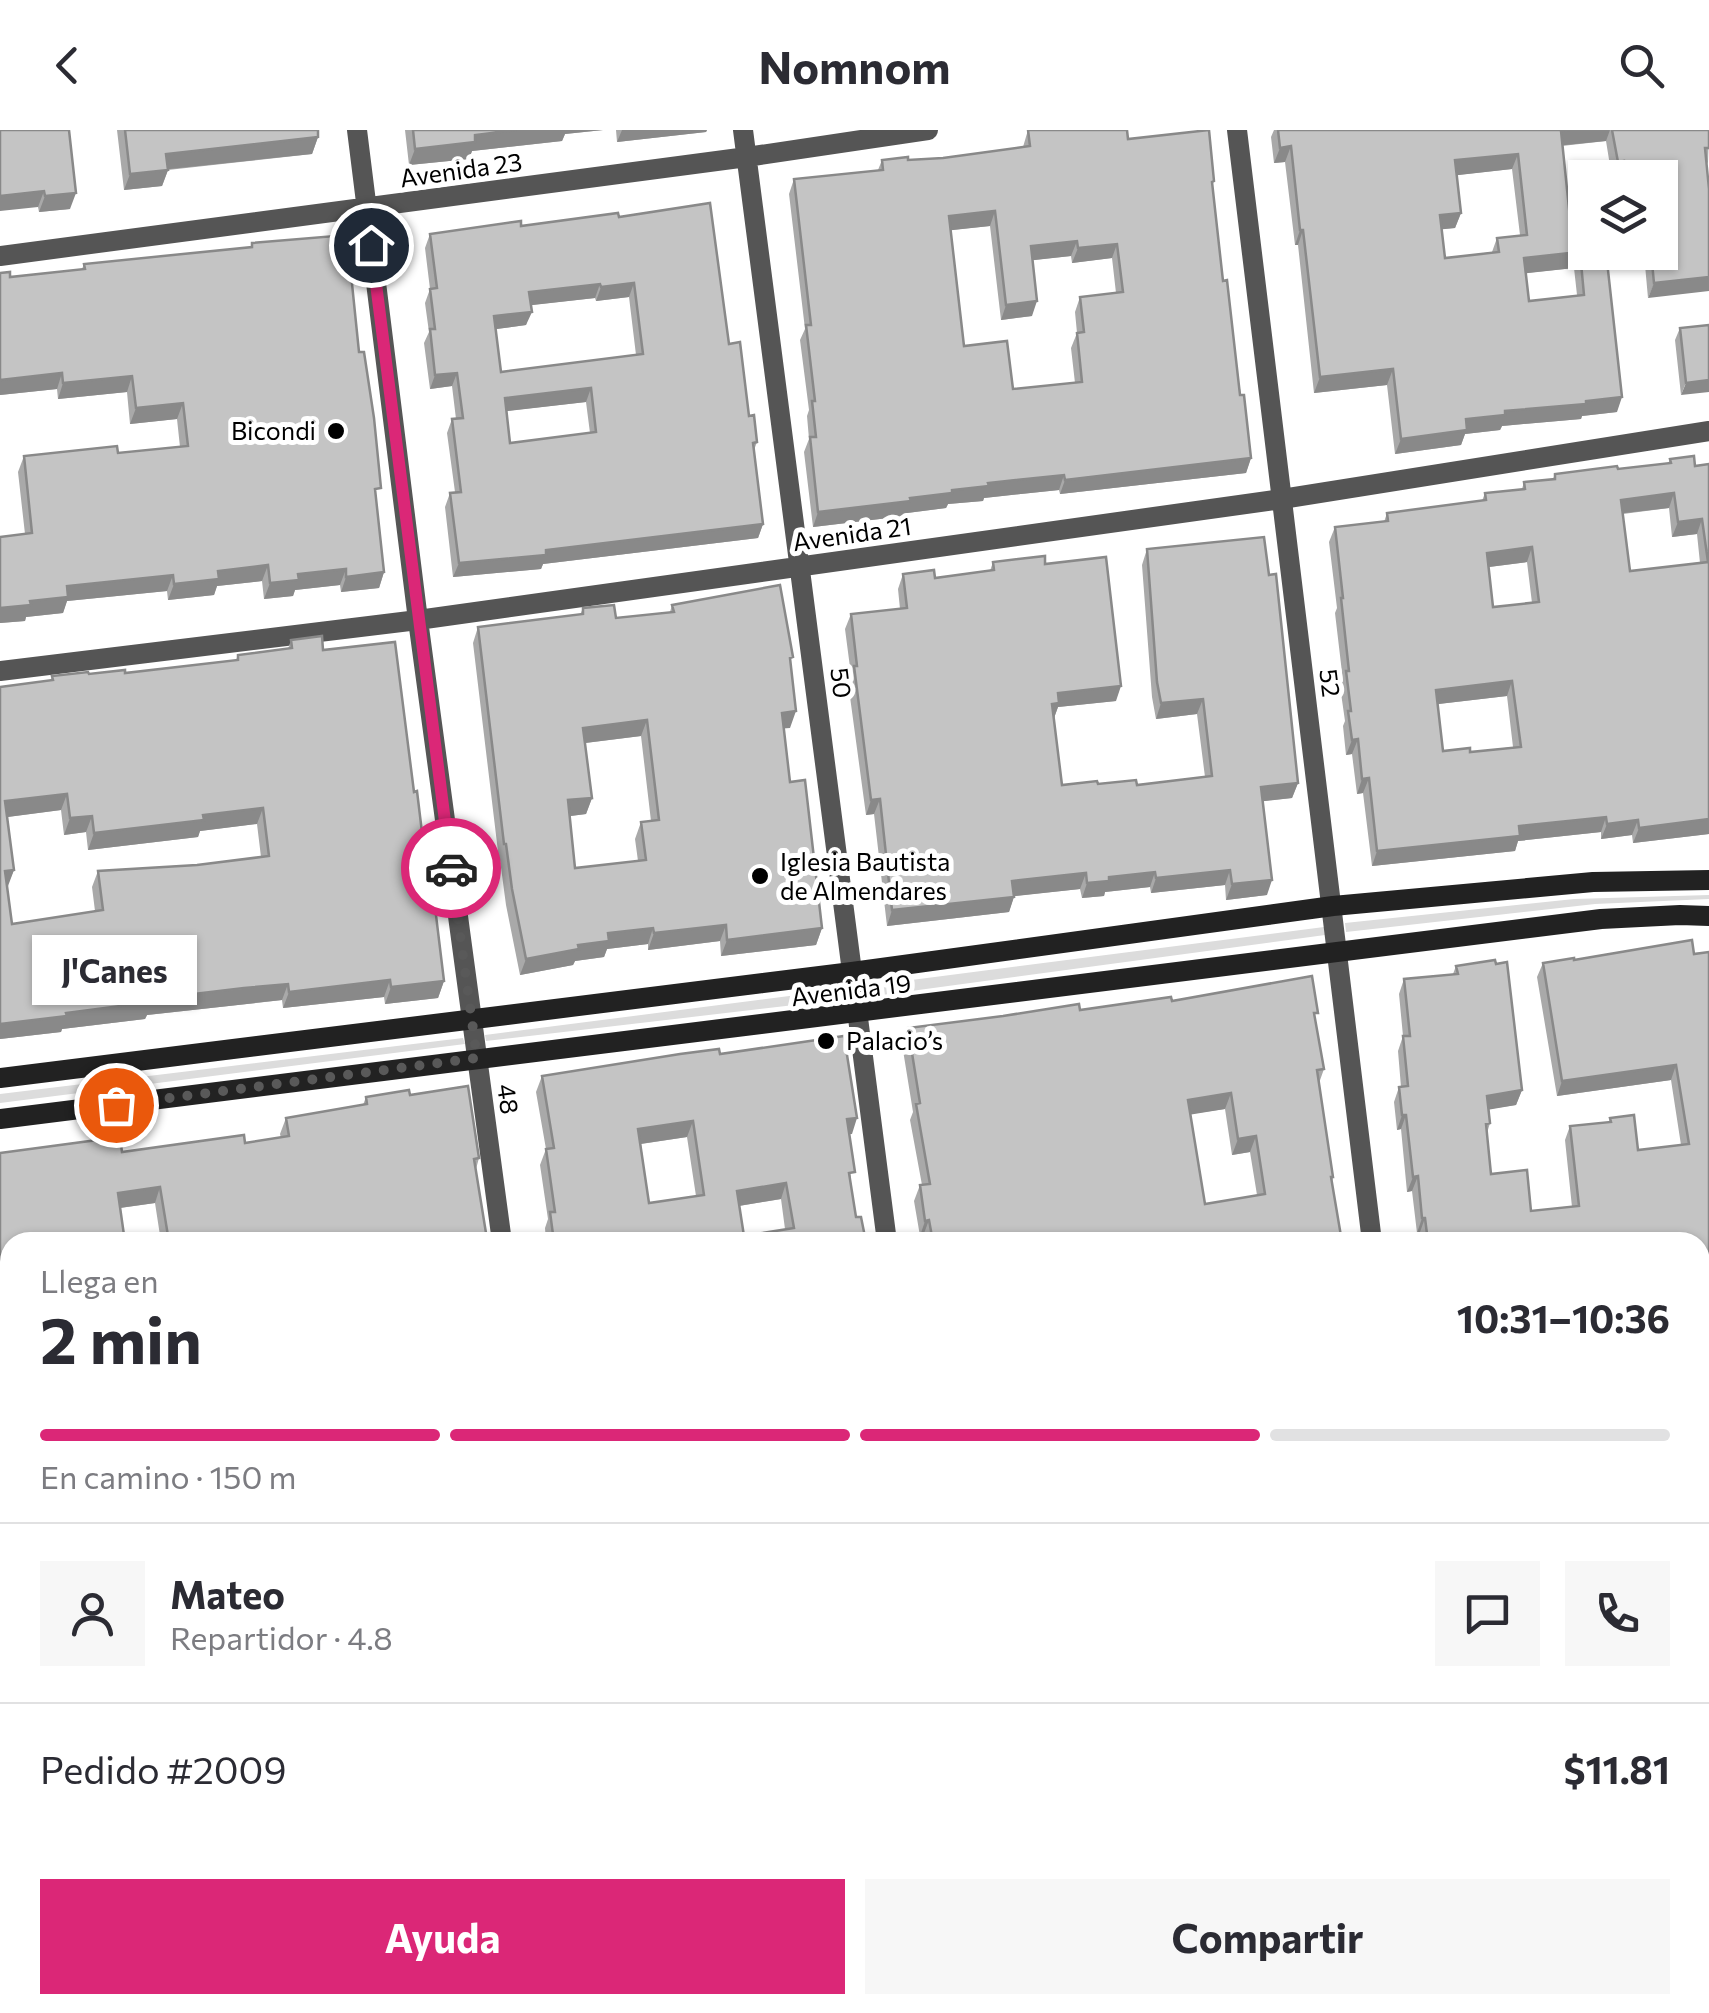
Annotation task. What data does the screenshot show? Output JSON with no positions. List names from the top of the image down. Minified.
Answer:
{"streets":{"main road":["Avenida 19"],"street":["Avenida 23","Avenida 21","50","52","48"]},"crossings":[["Avenida 23","50"],["Avenida 23","48"],["Avenida 21","50"],["Avenida 21","52"],["Avenida 21","48"],["50","Avenida 19"],["52","Avenida 19"],["Avenida 19","48"]],"places":["Bicondi","Iglesia Bautista de Almendares","Palacio’s","J'Canes"],"page":{"header":"Nomnom","bubble":"J'Canes","heading":["2 min","Llega en","10:31–10:36"],"panel":["Mateo","Repartidor · 4.8","Pedido #2009","$11.81"],"bar":"En camino · 150 m","buttons":["Ayuda","Compartir"]}}
